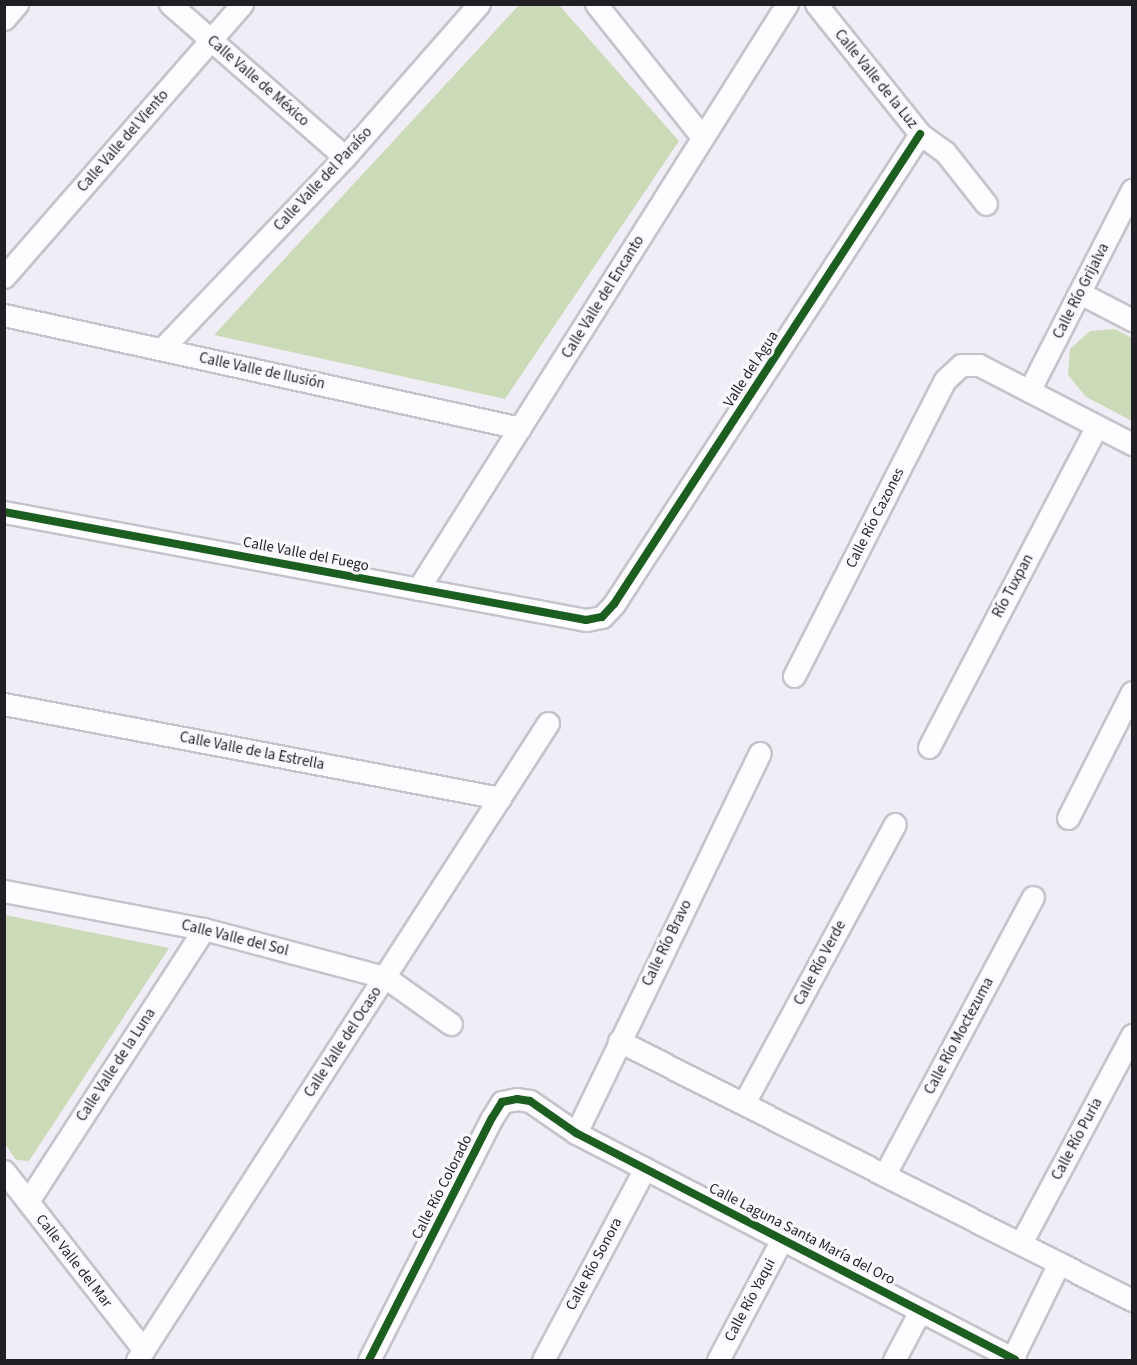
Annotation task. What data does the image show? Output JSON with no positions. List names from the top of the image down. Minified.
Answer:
{"streets":{"street":["Calle Valle de la Luz","Calle Valle de México","Calle Valle del Viento","Calle Valle del Paraíso","Calle Río Grijalva","Calle Valle del Encanto","Valle del Agua","Calle Valle de Ilusión","Calle Río Cazones","Calle Valle del Fuego","Río Tuxpan","Calle Valle de la Estrella","Calle Valle del Sol","Calle Río Bravo","Calle Río Verde","Calle Río Moctezuma","Calle Valle del Ocaso","Calle Valle de la Luna","Calle Río Puria","Calle Río Colorado","Calle Laguna Santa María del Oro","Calle Valle del Mar","Calle Río Sonora","Calle Río Yaqui"]},"crossings":[["Calle Valle de la Luz","Valle del Agua"],["Calle Valle de México","Calle Valle del Viento"],["Calle Valle de México","Calle Valle del Paraíso"],["Calle Valle del Paraíso","Calle Valle de Ilusión"],["Calle Río Grijalva","Calle Río Cazones"],["Calle Valle del Encanto","Calle Valle de Ilusión"],["Calle Valle del Encanto","Calle Valle del Fuego"],["Valle del Agua","Calle Valle del Fuego"],["Calle Valle de la Estrella","Calle Valle del Ocaso"],["Calle Valle del Sol","Calle Valle del Ocaso"],["Calle Valle del Sol","Calle Valle de la Luna"],["Calle Río Bravo","Calle Río Colorado"],["Calle Río Bravo","Calle Laguna Santa María del Oro"],["Calle Valle del Ocaso","Calle Valle del Mar"],["Calle Valle de la Luna","Calle Valle del Mar"],["Calle Río Colorado","Calle Laguna Santa María del Oro"],["Calle Laguna Santa María del Oro","Calle Río Sonora"],["Calle Laguna Santa María del Oro","Calle Río Yaqui"]]}
